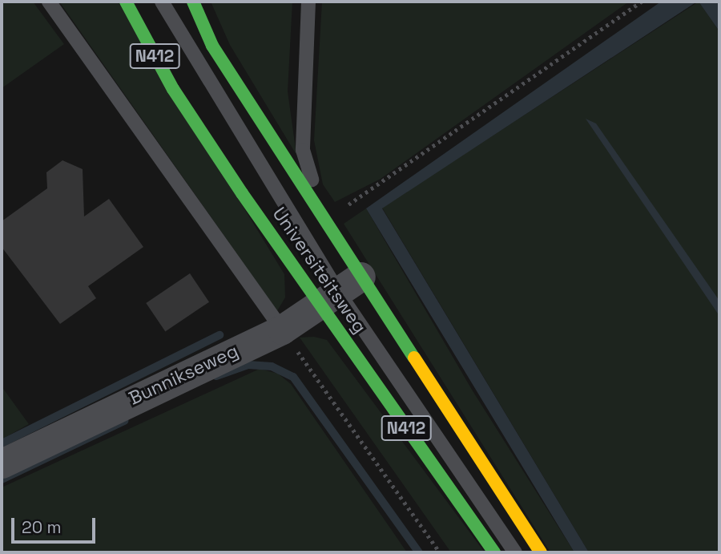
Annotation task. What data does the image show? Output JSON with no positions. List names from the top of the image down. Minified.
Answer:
{"streets":{"main road":["N412","Universiteitsweg"],"street":["Bunnikseweg"]},"crossings":[["Universiteitsweg","Bunnikseweg"]],"scale_bar":"20 m"}
